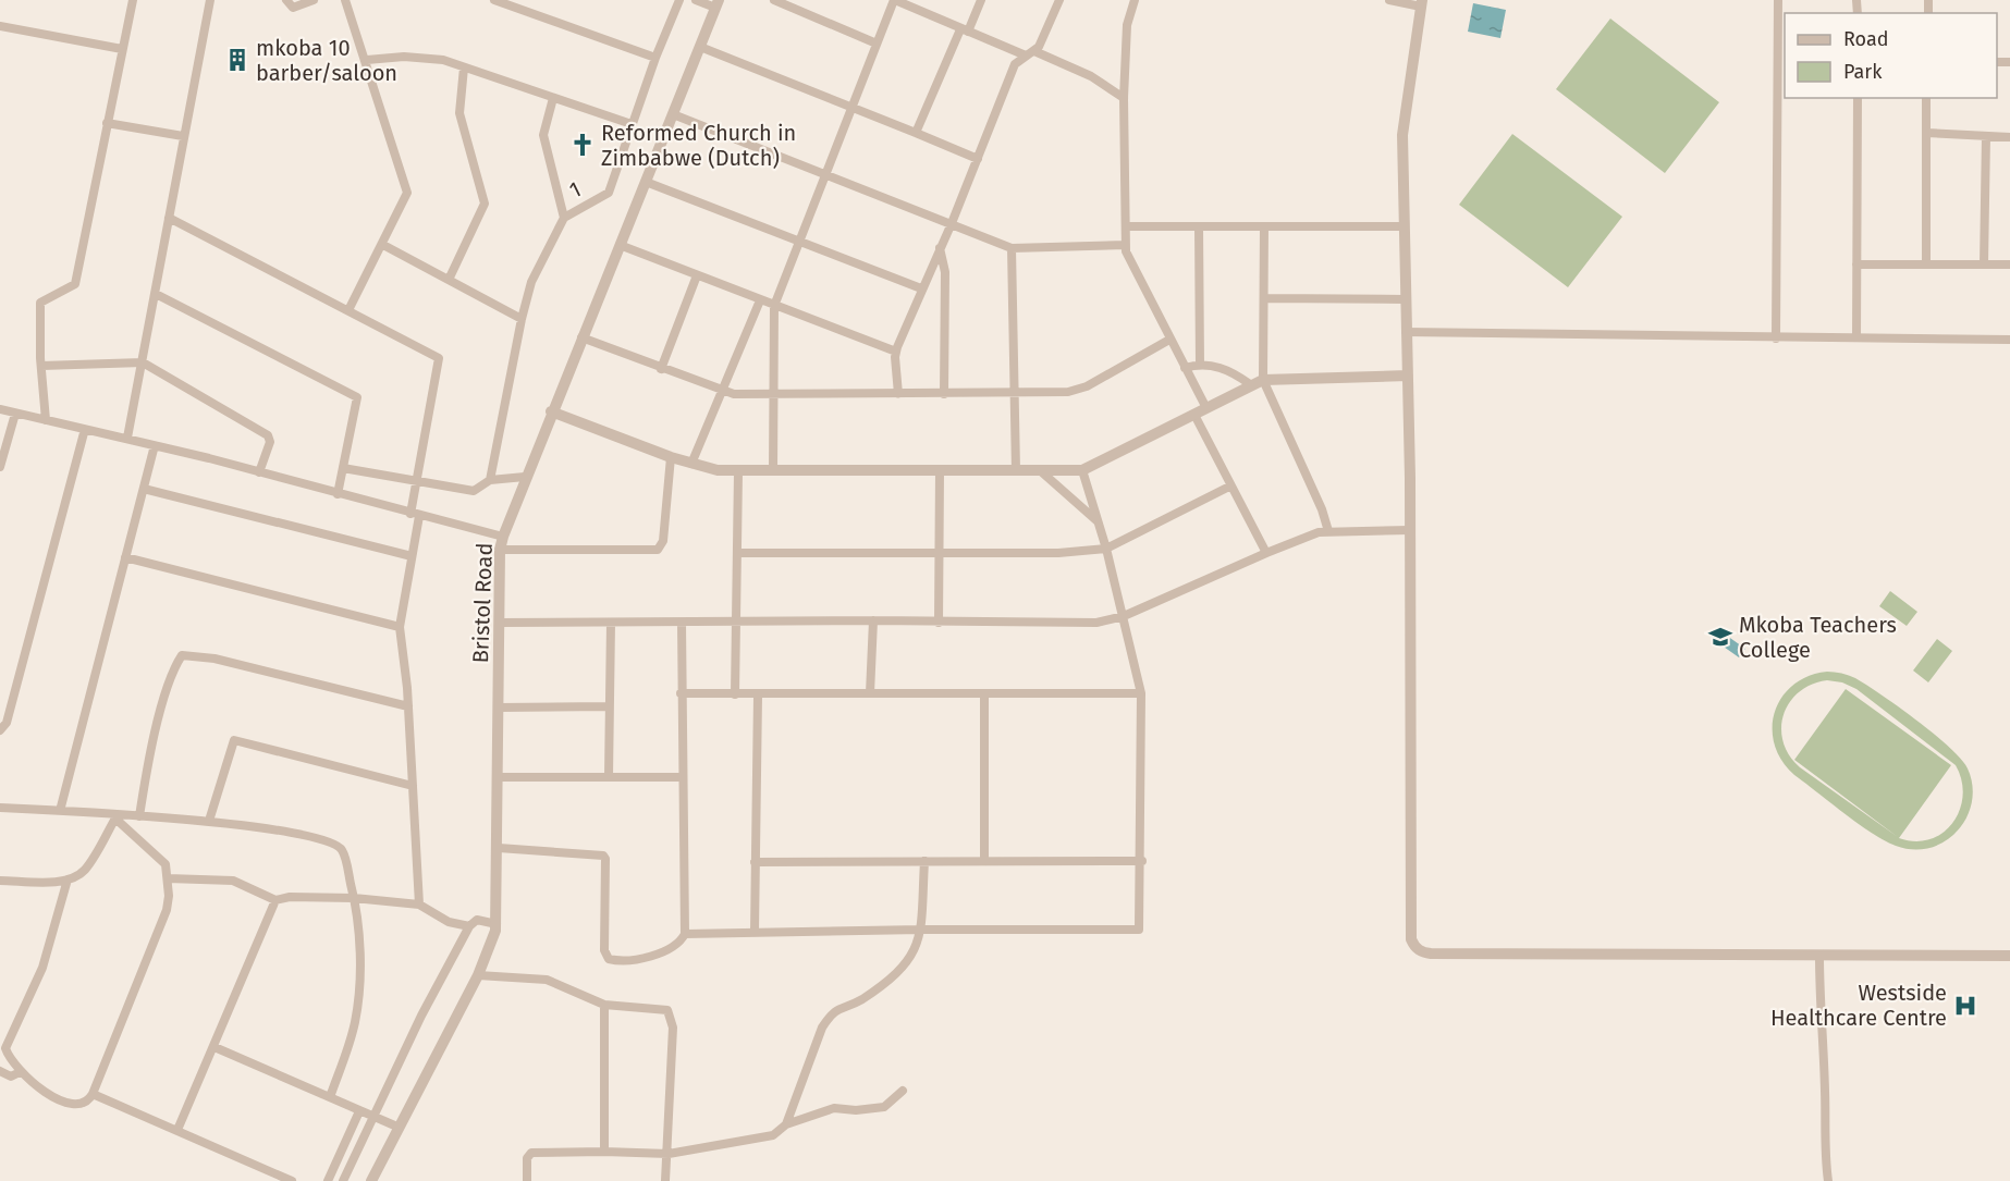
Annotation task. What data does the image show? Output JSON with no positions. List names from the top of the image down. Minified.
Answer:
{"streets":{"street":["1","Bristol Road"]},"places":{"building":["mkoba 10 barber/saloon"],"church":["Reformed Church in Zimbabwe (Dutch)"],"school or university":["Mkoba Teachers College"],"hospital":["Westside Healthcare Centre"]},"legend":["Road","Park"]}
